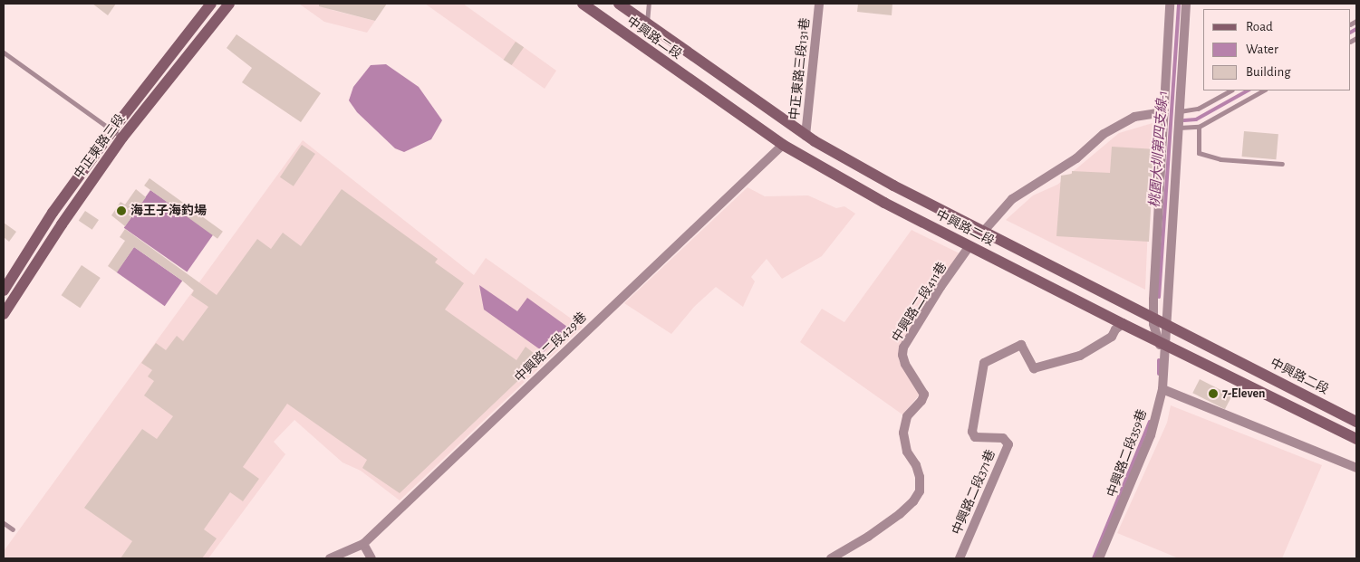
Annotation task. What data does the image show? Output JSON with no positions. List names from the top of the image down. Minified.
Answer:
{"streets":{"street":["中興路二段","中正東路三段131巷","中正東路三段","中興路二段411巷","中興路二段429巷","中興路二段359巷","中興路二段371巷"]},"crossings":[["中興路二段","中正東路三段131巷"],["中興路二段","中興路二段411巷"],["中興路二段","中興路二段429巷"],["中興路二段","中興路二段359巷"],["中興路二段","中興路二段371巷"]],"water":["桃園大圳第四支線-1"],"places":["海王子海釣場","7-Eleven"],"legend":["Road","Water","Building"]}
